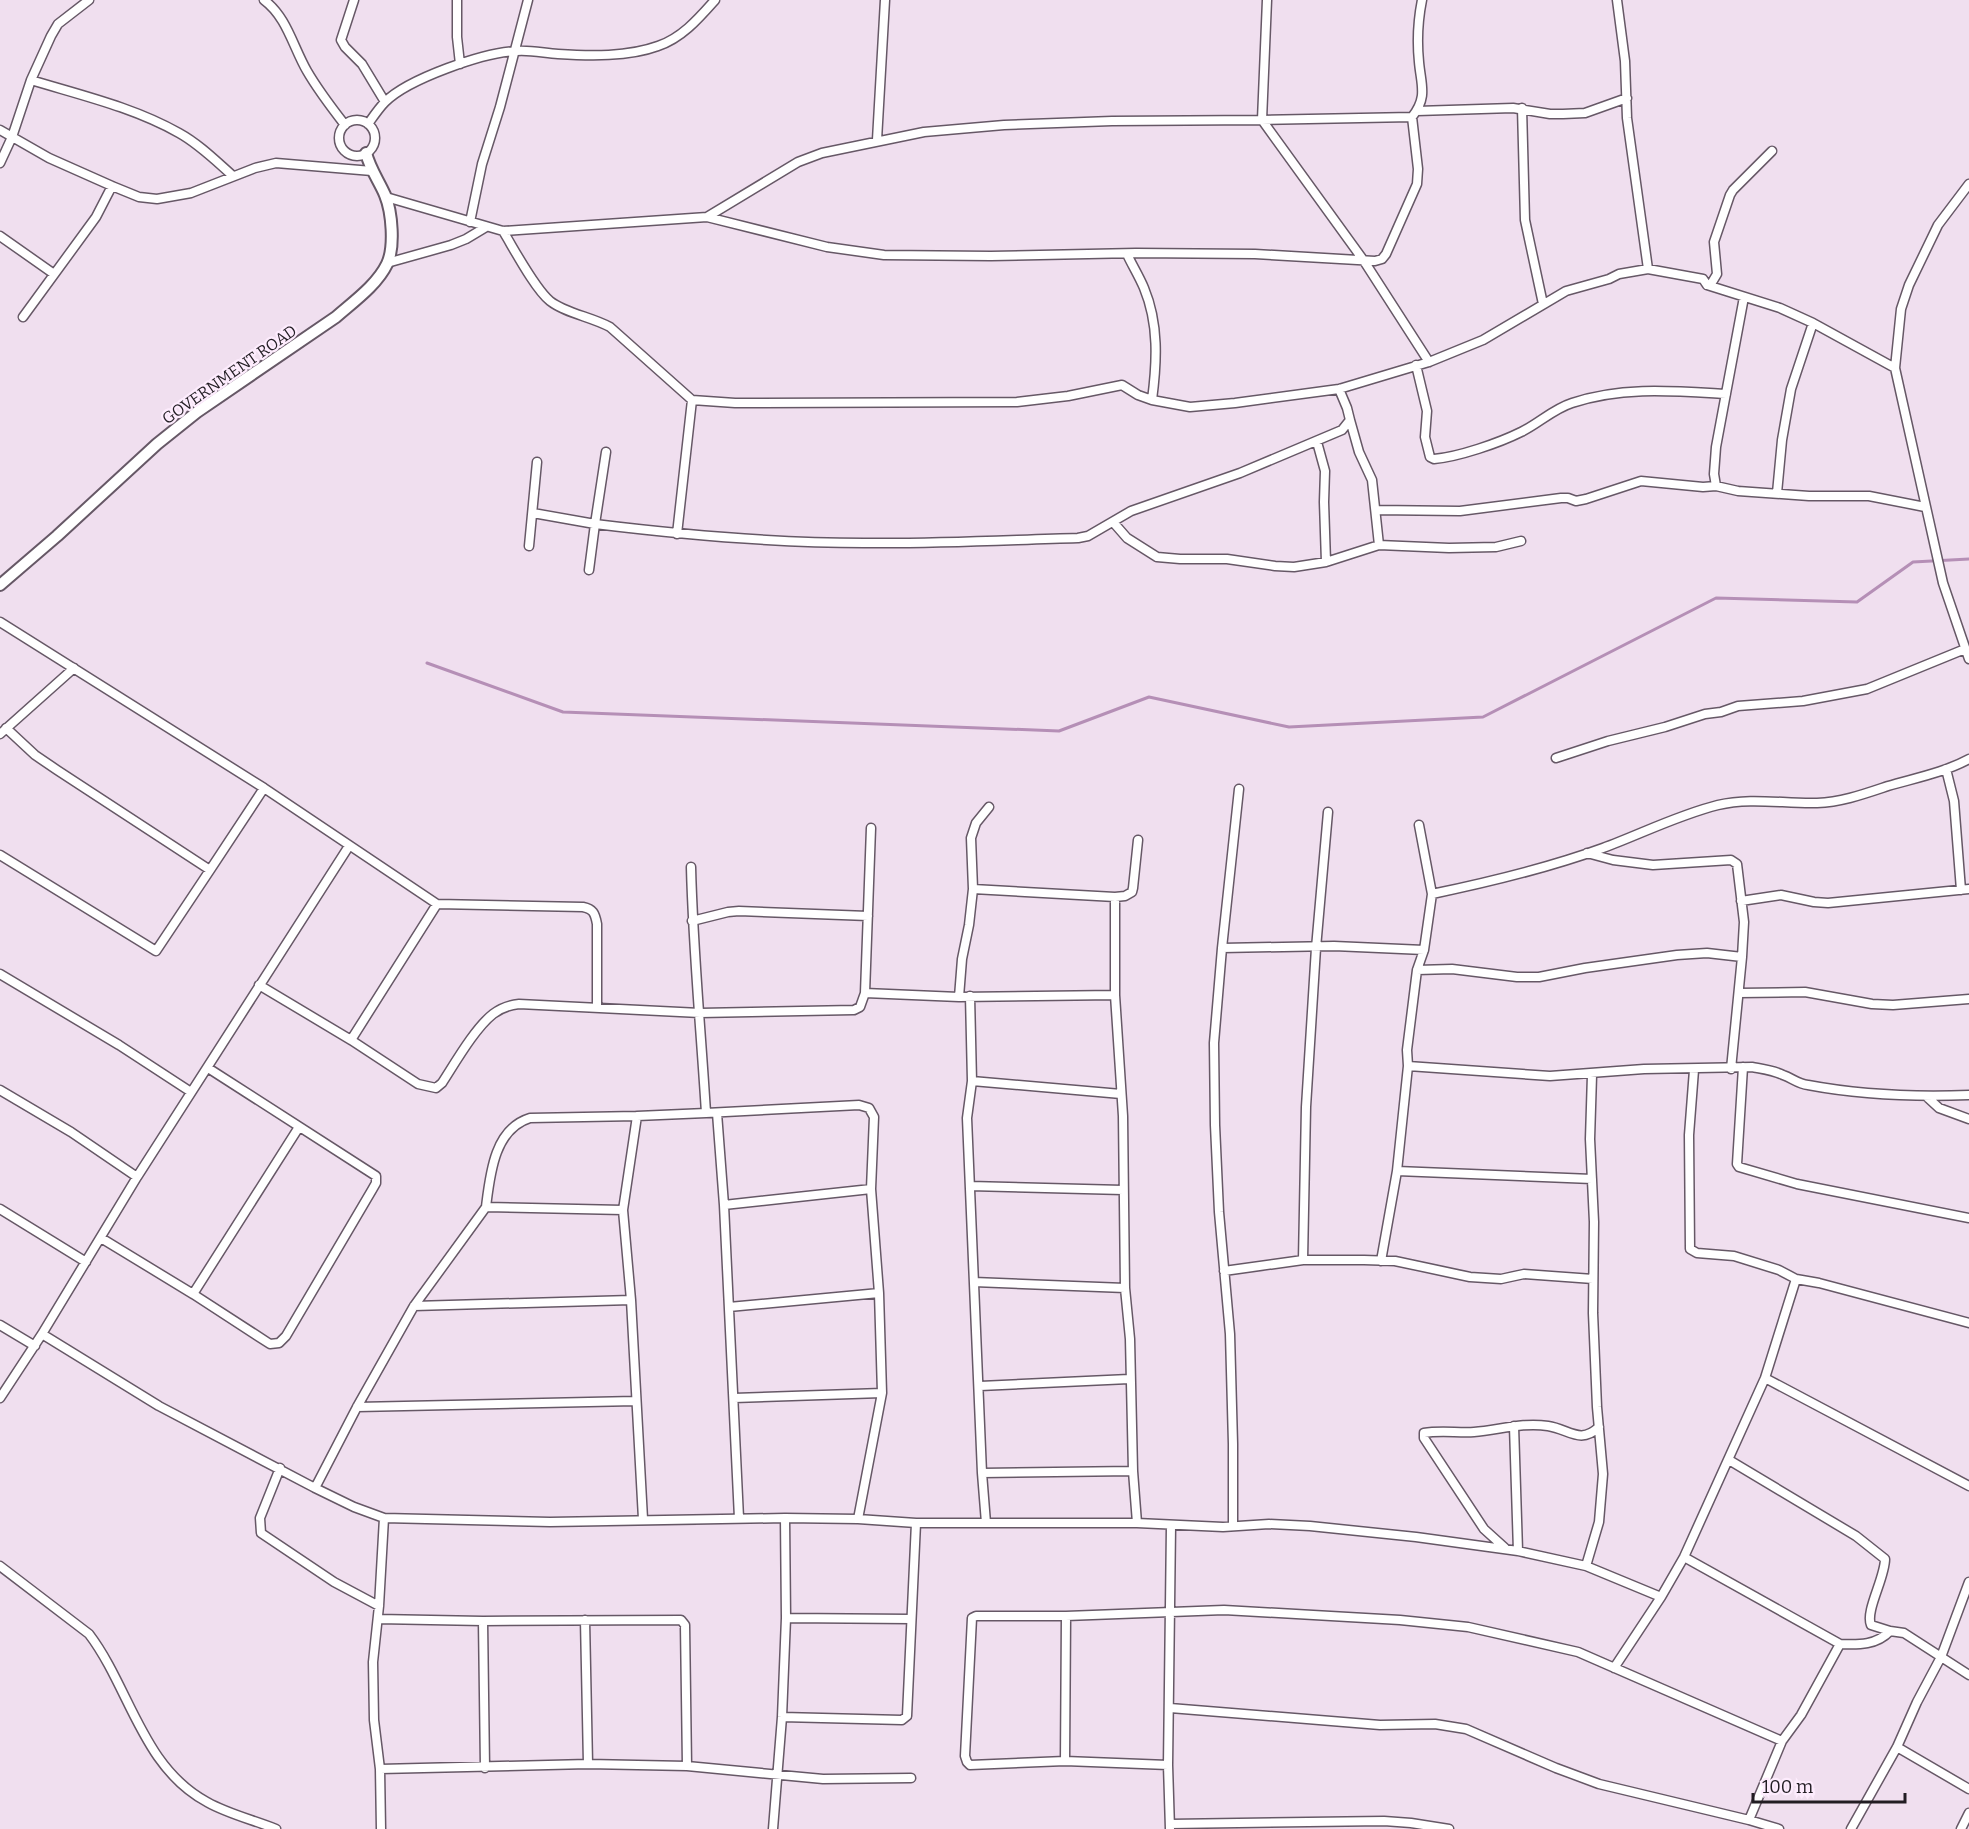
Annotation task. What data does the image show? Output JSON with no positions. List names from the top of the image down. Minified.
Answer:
{"streets":{"street":["GOVERNMENT ROAD"]},"scale_bar":"100 m"}
